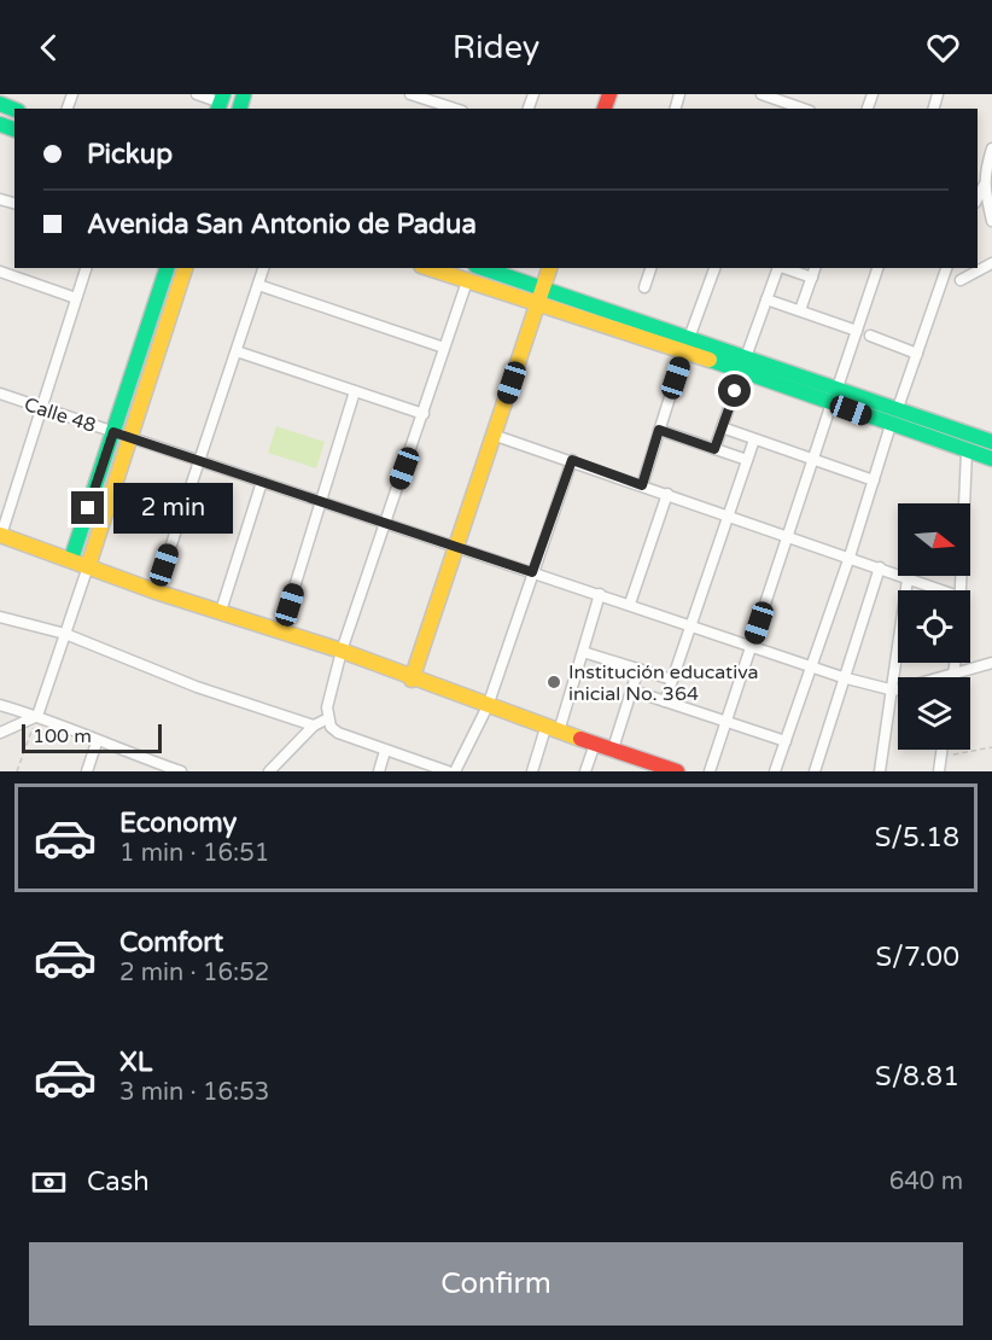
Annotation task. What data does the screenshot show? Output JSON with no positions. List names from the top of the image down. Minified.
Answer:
{"streets":{"street":["Calle 48"]},"places":["Institución educativa inicial No. 364"],"scale_bar":"100 m","north":"right","page":{"header":"Ridey","banner":["Pickup","Avenida San Antonio de Padua"],"bubble":"2 min","scale":"100 m","list":[{"name":"Economy","note":"1 min · 16:51","value":"S/5.18"},{"name":"Comfort","note":"2 min · 16:52","value":"S/7.00"},{"name":"XL","note":"3 min · 16:53","value":"S/8.81"}],"pay":["Cash","640 m"],"buttons":"Confirm"}}
